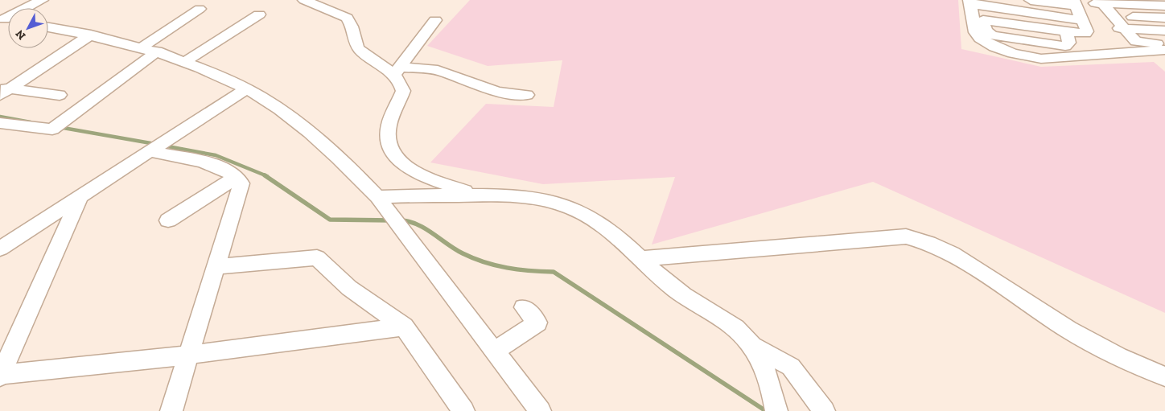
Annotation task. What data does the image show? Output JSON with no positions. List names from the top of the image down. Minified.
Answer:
{"north":"bottom left"}
